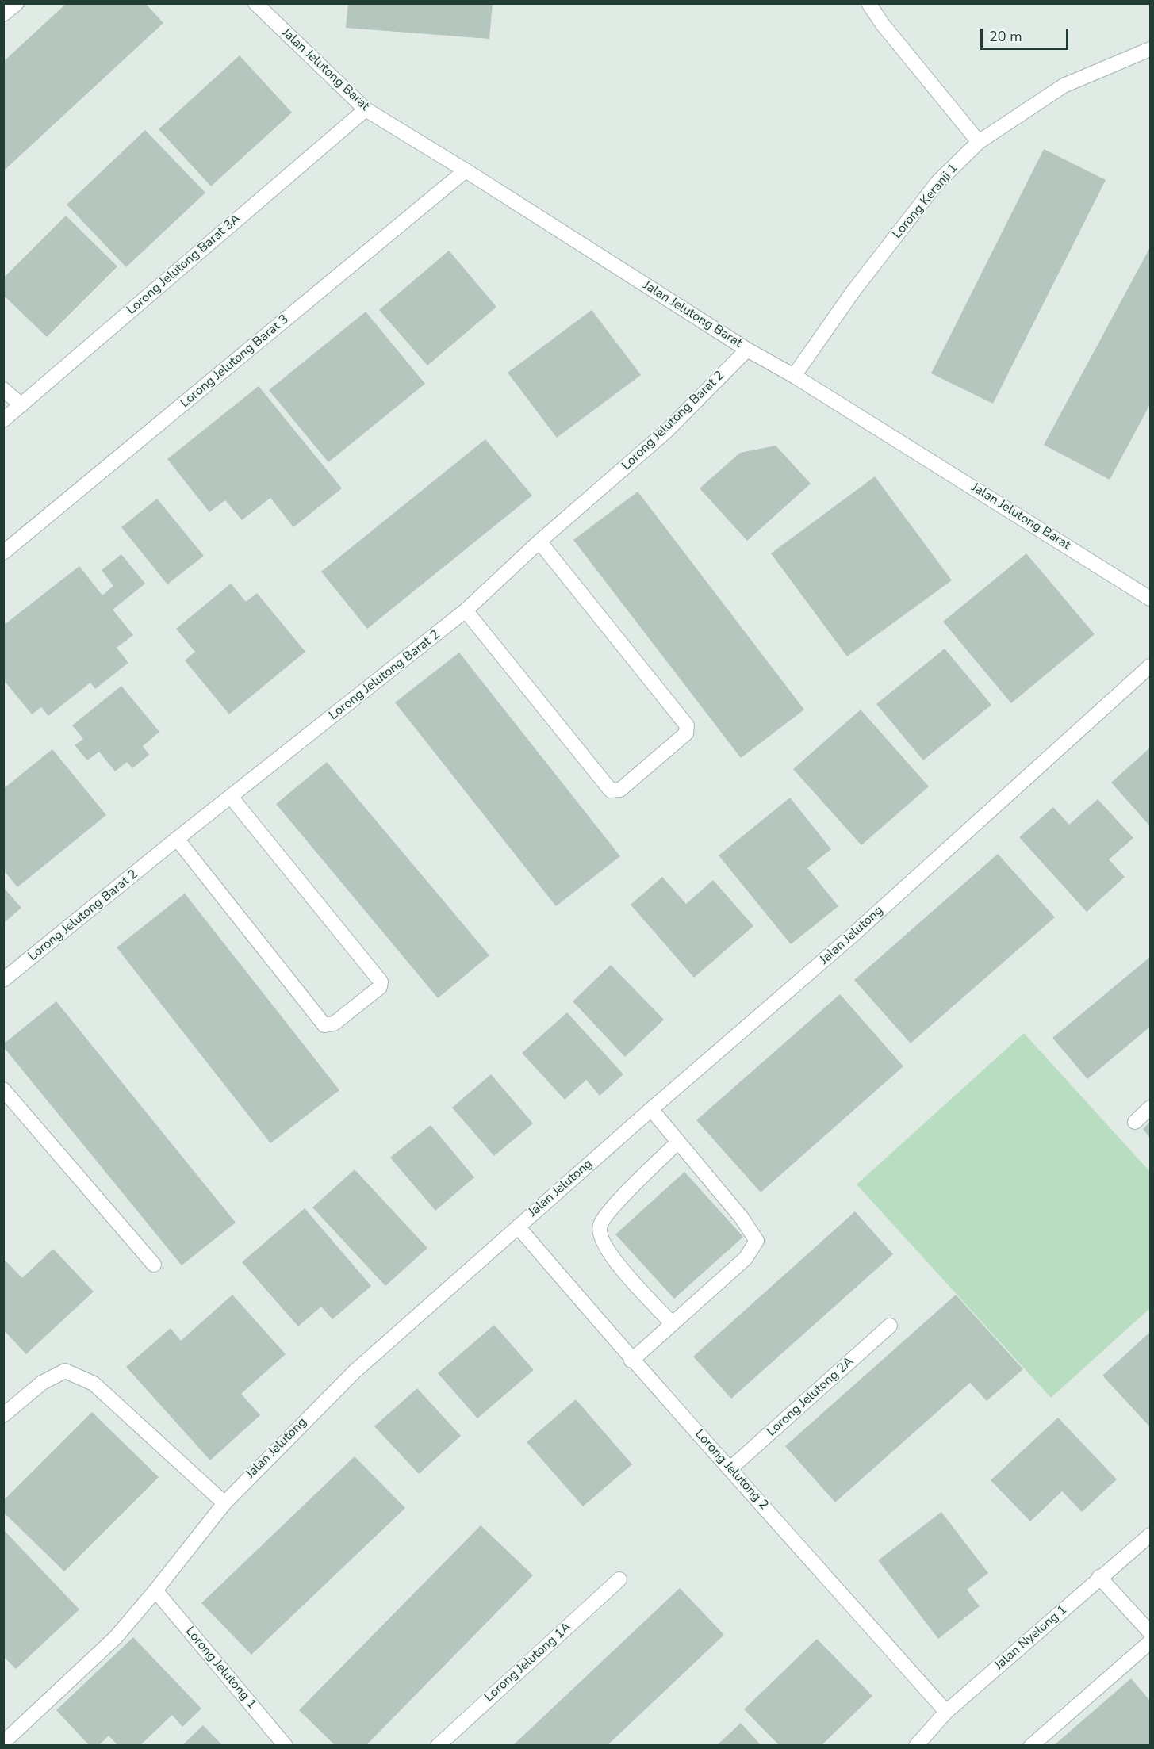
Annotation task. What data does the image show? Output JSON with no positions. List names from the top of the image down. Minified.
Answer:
{"streets":{"street":["Jalan Jelutong Barat","Lorong Keranji 1","Lorong Jelutong Barat 3A","Lorong Jelutong Barat 3","Lorong Jelutong Barat 2","Jalan Jelutong","Lorong Jelutong 2A","Lorong Jelutong 2","Jalan Nyelong 1","Lorong Jelutong 1A","Lorong Jelutong 1"]},"crossings":[["Jalan Jelutong Barat","Lorong Keranji 1"],["Jalan Jelutong Barat","Lorong Jelutong Barat 3A"],["Jalan Jelutong Barat","Lorong Jelutong Barat 3"],["Jalan Jelutong Barat","Lorong Jelutong Barat 2"],["Jalan Jelutong","Lorong Jelutong 2"],["Jalan Jelutong","Lorong Jelutong 1"],["Lorong Jelutong 2A","Lorong Jelutong 2"],["Lorong Jelutong 2","Jalan Nyelong 1"]],"scale_bar":"20 m"}
